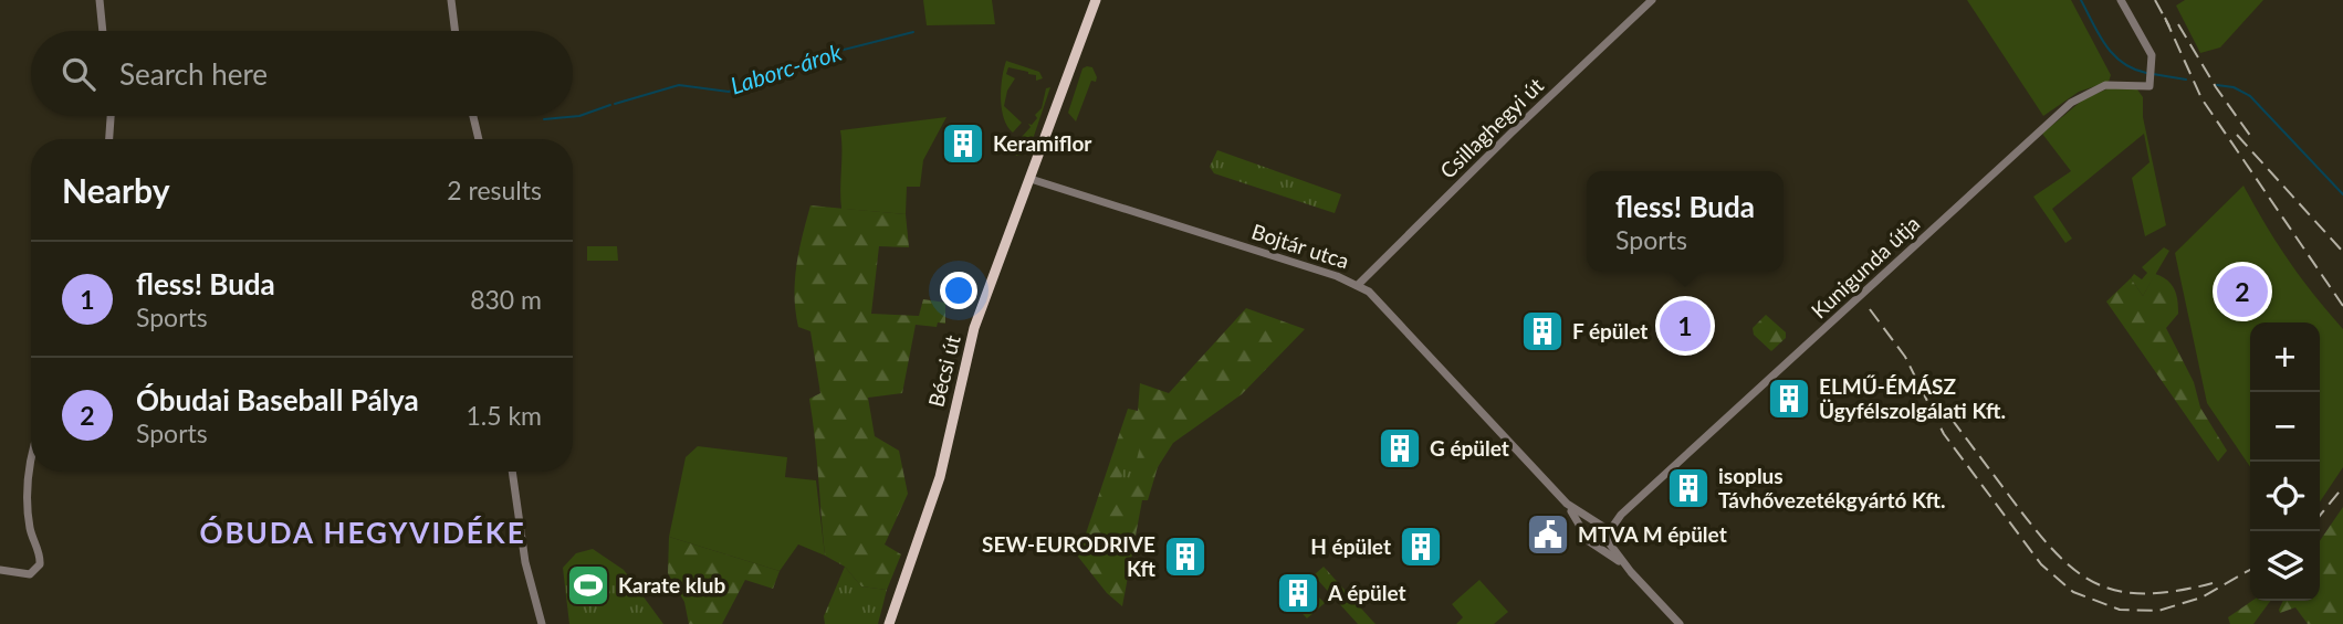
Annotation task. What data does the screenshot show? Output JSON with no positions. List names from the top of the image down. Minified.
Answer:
{"streets":{"main road":["Bécsi út"],"street":["Csillaghegyi út","Bojtár utca","Kunigunda útja"]},"crossings":[["Csillaghegyi út","Bojtár utca"],["Bojtár utca","Kunigunda útja"],["Bojtár utca","Bécsi út"]],"districts":["ÓBUDA HEGYVIDÉKE"],"water":["Laborc-árok"],"places":{"building":["Keramiflor","F épület","ELMŰ-ÉMÁSZ Ügyfélszolgálati Kft.","G épület","isoplus Távhővezetékgyártó Kft.","H épület","SEW-EURODRIVE Kft","A épület"],"public building":["MTVA M épület"],"sports":["Karate klub"]},"page":{"search":"Search here","heading":["Nearby","2 results"],"popup":["fless! Buda","Sports"],"list":[{"mark":"1","name":"fless! Buda","note":"Sports","value":"830 m"},{"mark":"2","name":"Óbudai Baseball Pálya","note":"Sports","value":"1.5 km"}],"pins":["2","1"],"map_buttons":["+","−"]}}
